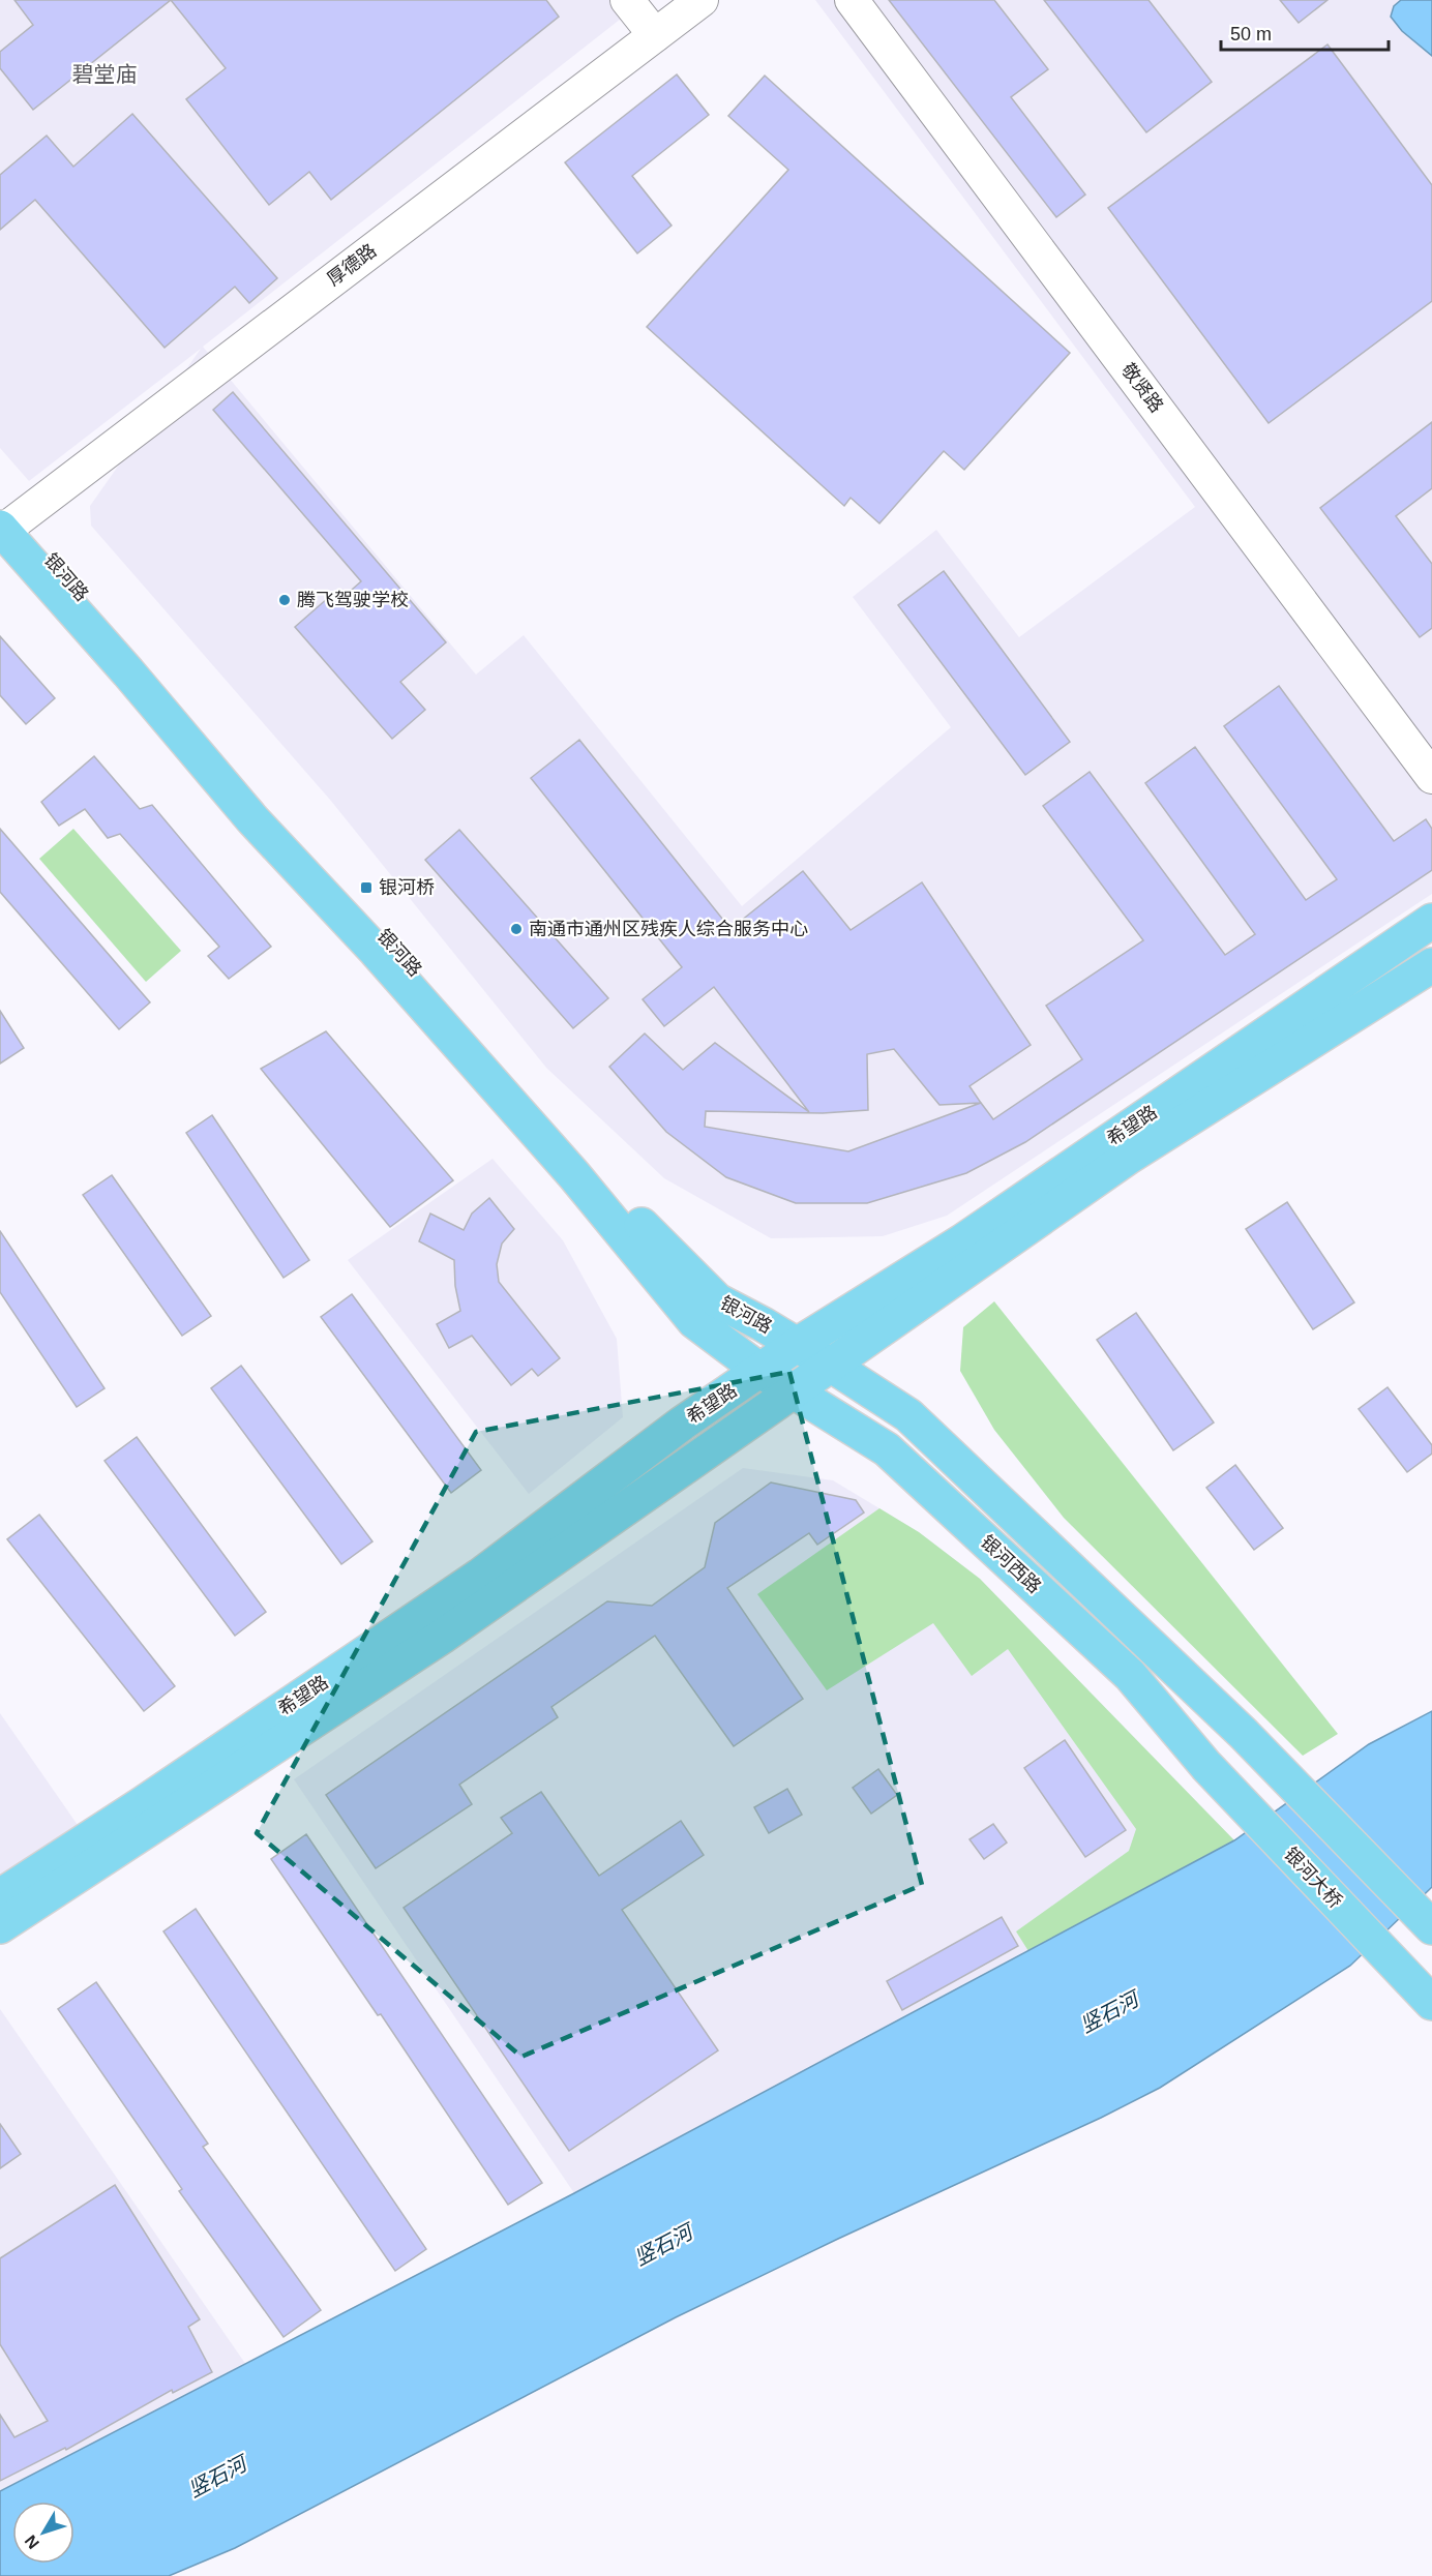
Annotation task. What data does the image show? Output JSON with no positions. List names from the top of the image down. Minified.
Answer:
{"streets":{"main road":["银河路","希望路","银河西路","银河大桥"],"street":["厚德路","敬贤路"]},"crossings":[["厚德路","银河路"],["银河路","希望路"],["银河路","银河西路"],["希望路","银河西路"],["银河西路","银河大桥"]],"districts":["碧堂庙"],"water":["竖石河"],"places":{"other":["腾飞驾驶学校","南通市通州区残疾人综合服务中心"],"transit":["银河桥"]},"scale_bar":"50 m","north":"bottom left"}
